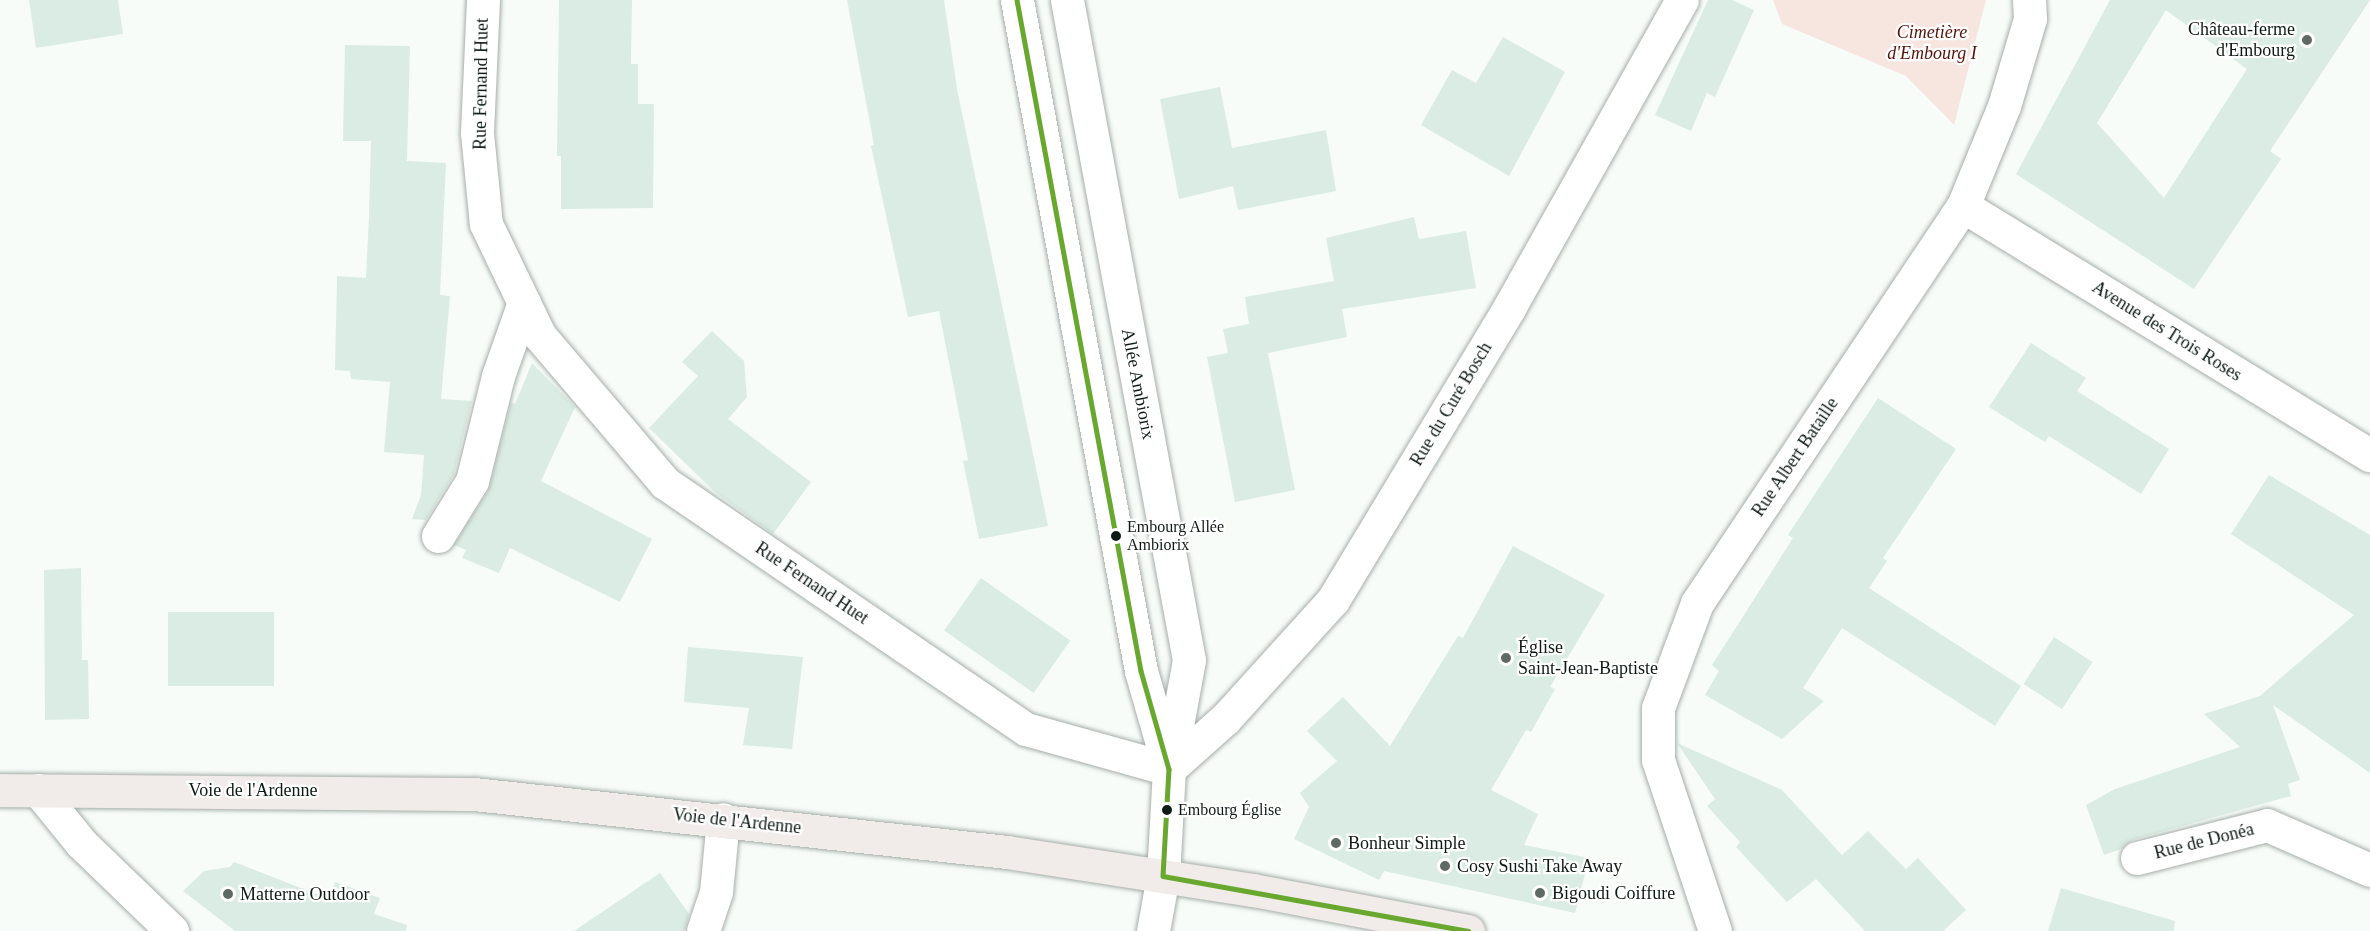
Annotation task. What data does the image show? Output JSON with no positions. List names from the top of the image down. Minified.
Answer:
{"streets":{"main road":["Voie de l'Ardenne"],"street":["Rue Fernand Huet","Avenue des Trois Roses","Allée Ambiorix","Rue du Curé Bosch","Rue Albert Bataille","Rue de Donéa"]},"crossings":[["Rue Fernand Huet","Allée Ambiorix"],["Rue Fernand Huet","Rue du Curé Bosch"],["Avenue des Trois Roses","Rue Albert Bataille"],["Allée Ambiorix","Rue du Curé Bosch"],["Allée Ambiorix","Voie de l'Ardenne"]],"parks":["Cimetière d'Embourg I"],"places":["Château-ferme d'Embourg","Embourg Allée Ambiorix","Église Saint-Jean-Baptiste","Embourg Église","Bonheur Simple","Cosy Sushi Take Away","Bigoudi Coiffure","Matterne Outdoor"]}
